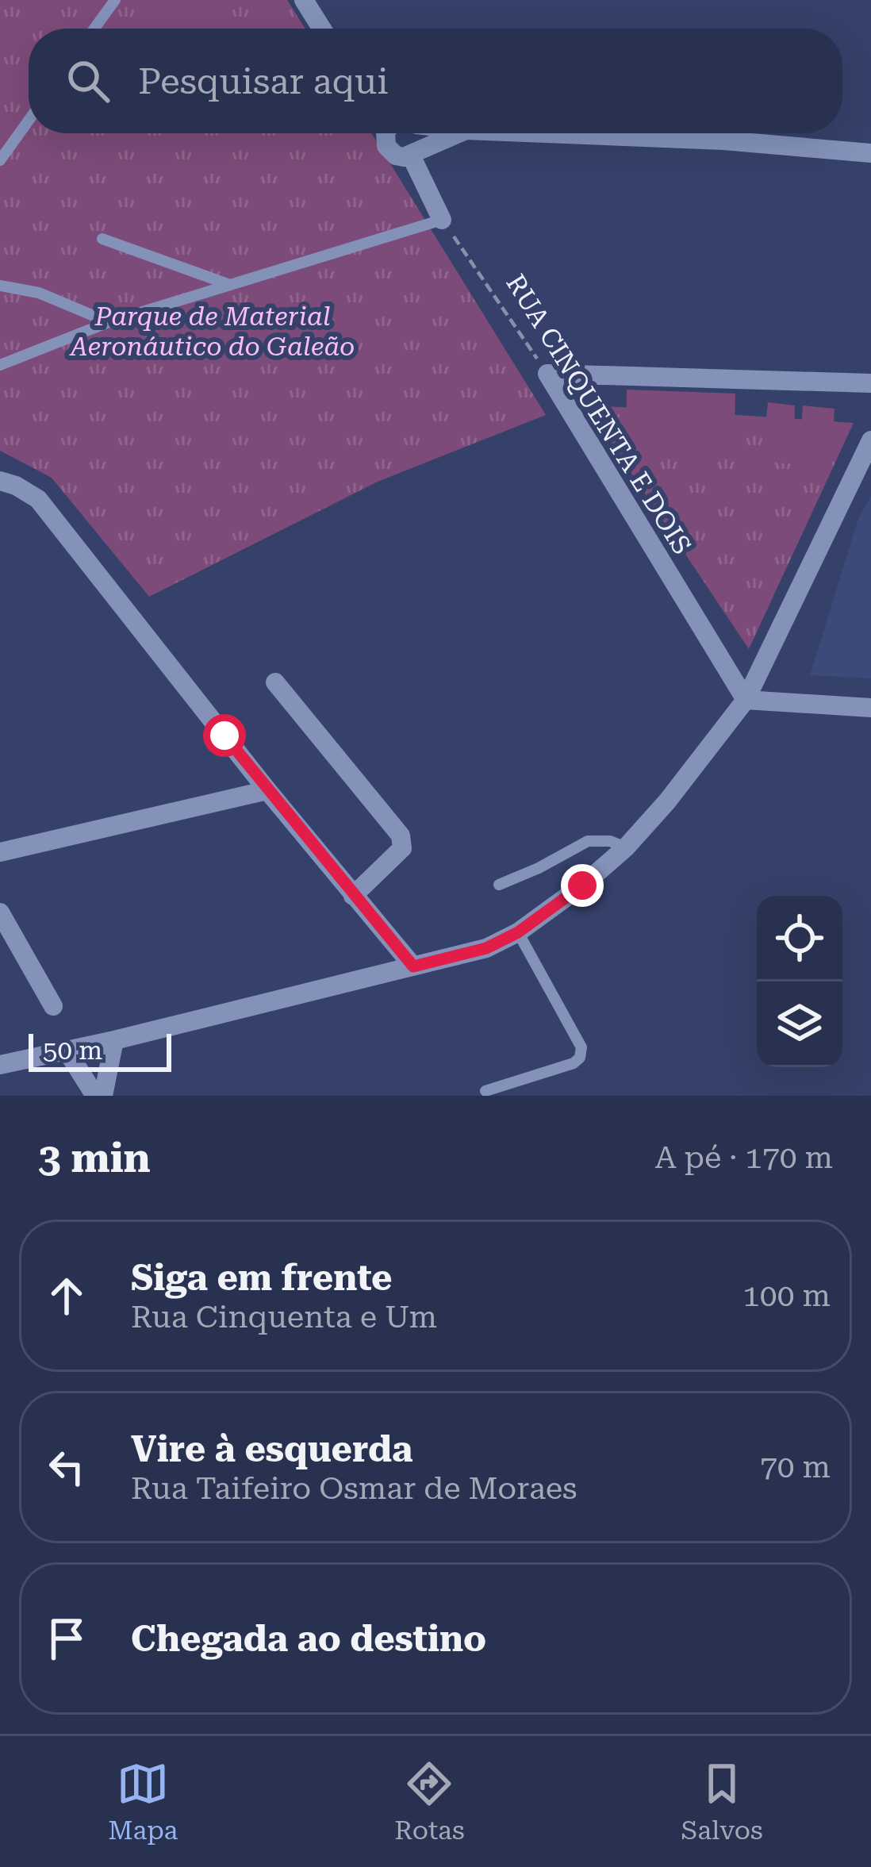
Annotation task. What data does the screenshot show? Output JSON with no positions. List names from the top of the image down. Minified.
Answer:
{"streets":{"street":["RUA CINQUENTA E DOIS"]},"parks":["Parque de Material Aeronáutico do Galeão"],"scale_bar":"50 m","page":{"search":"Pesquisar aqui","scale":"50 m","heading":["3 min","A pé · 170 m"],"list":[["Siga em frente","Rua Cinquenta e Um","100 m"],["Vire à esquerda","Rua Taifeiro Osmar de Moraes","70 m"],"Chegada ao destino"],"nav":["Mapa","Rotas","Salvos"]}}
